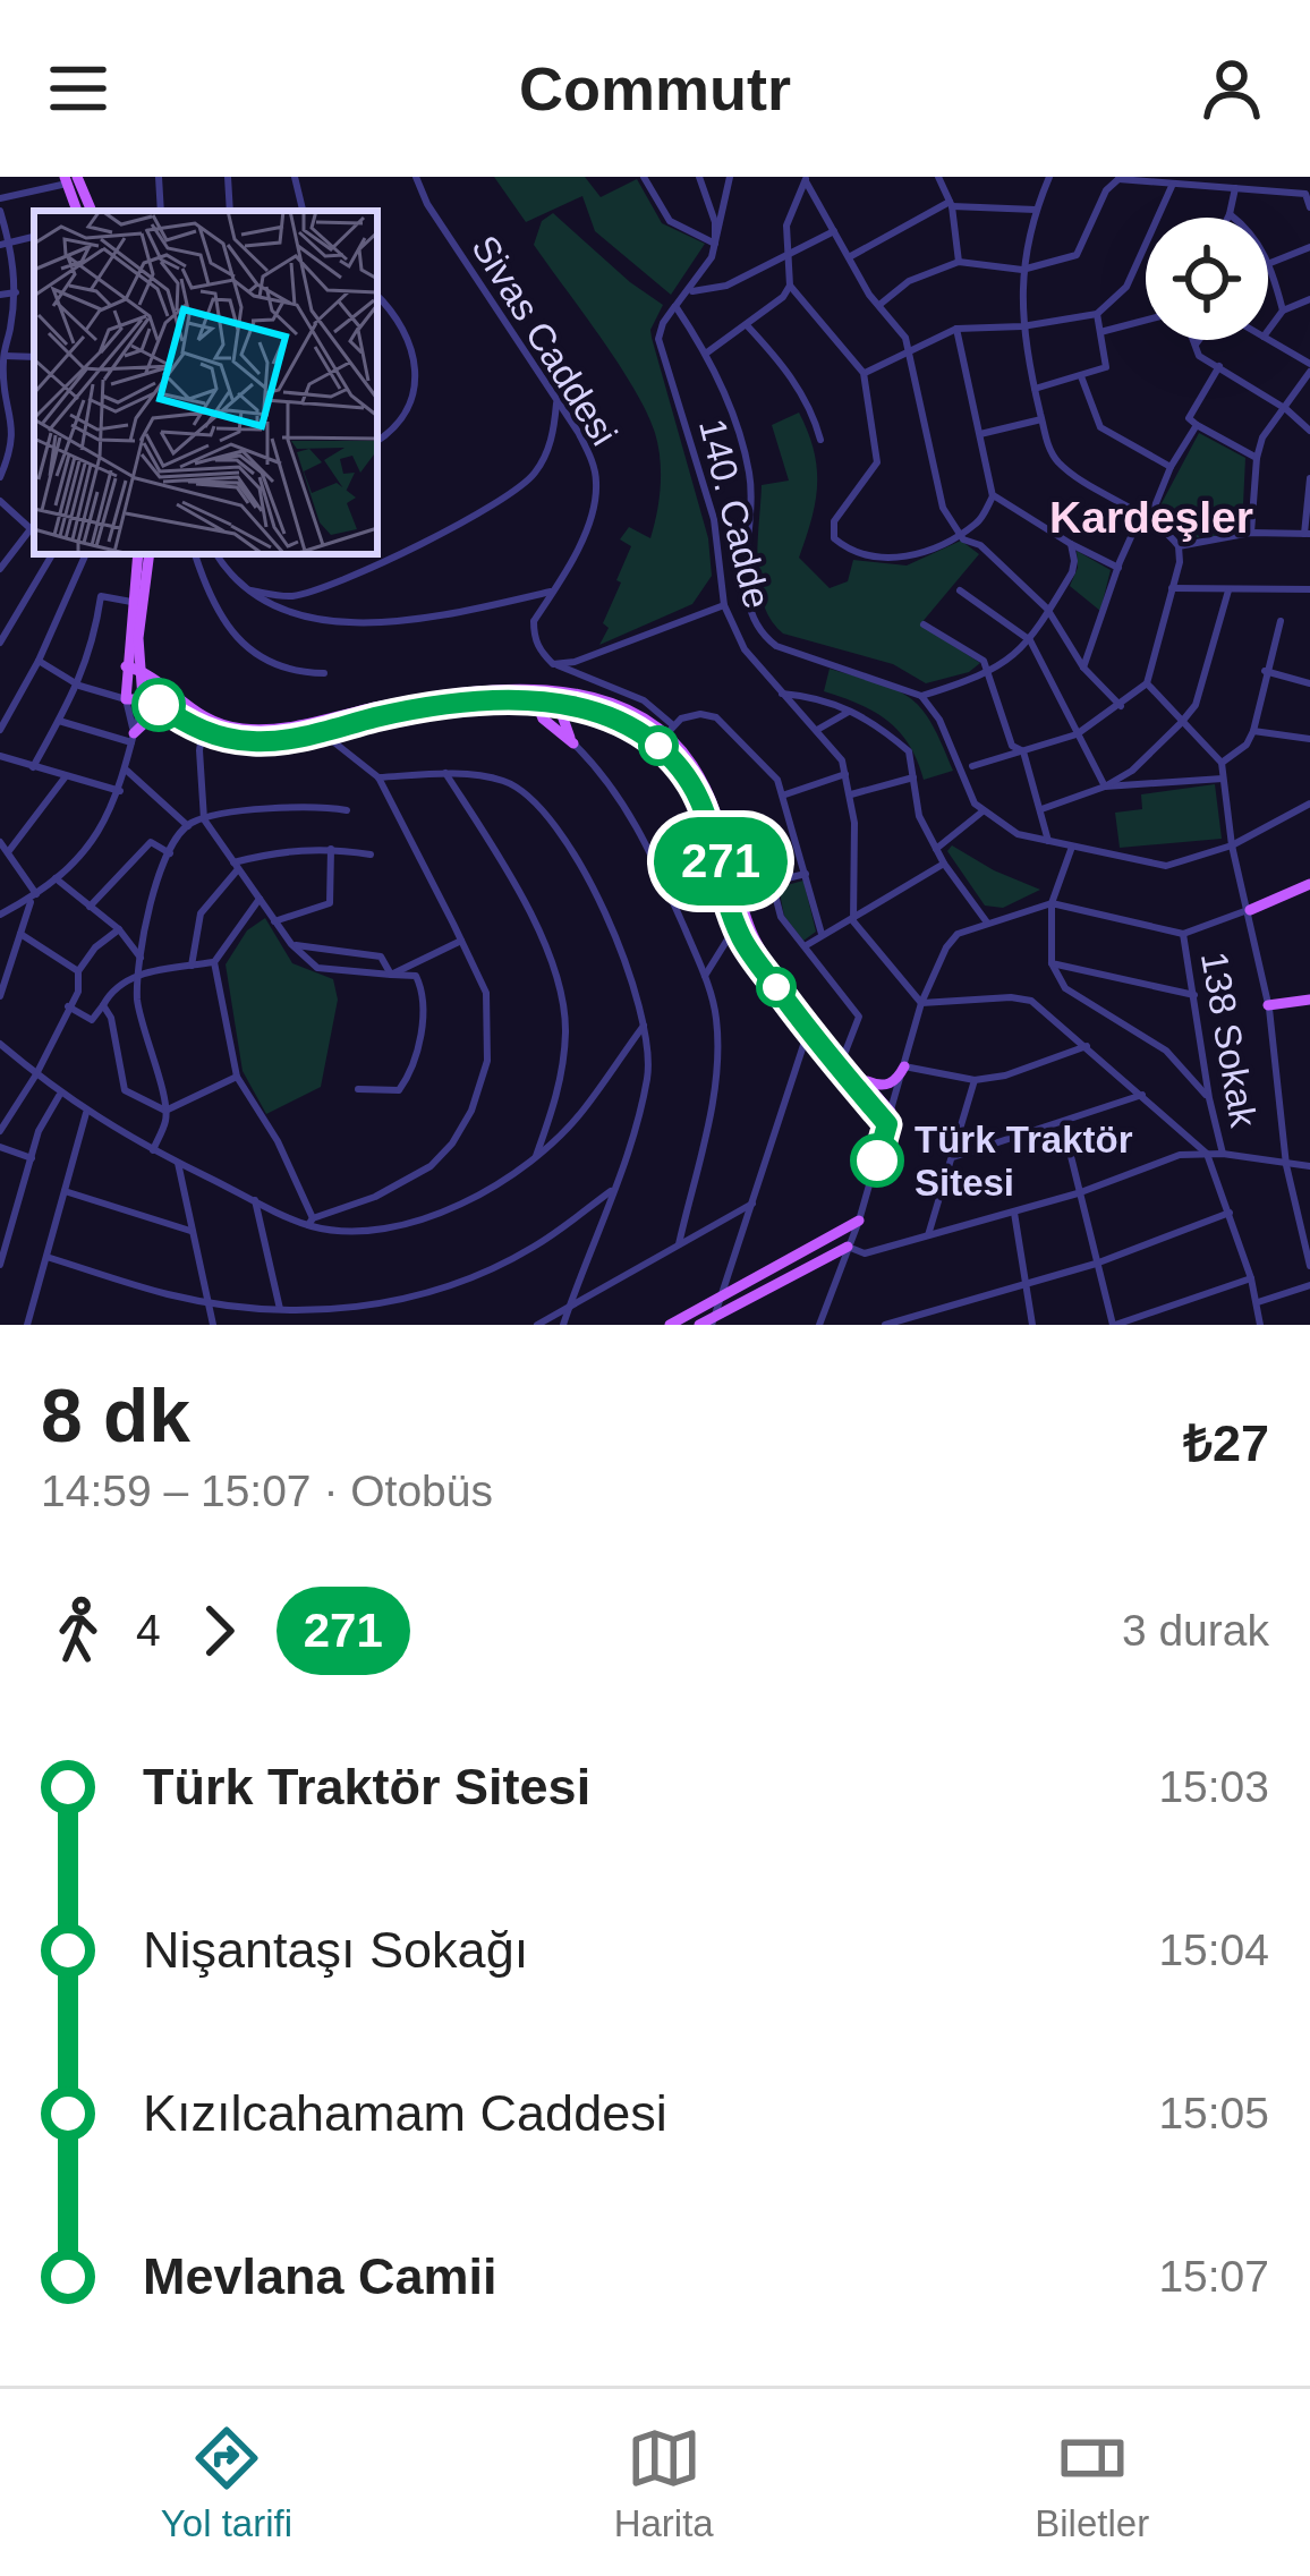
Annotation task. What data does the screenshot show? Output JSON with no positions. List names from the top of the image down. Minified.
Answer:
{"streets":{"street":["Sivas Caddesi","140. Cadde","138 Sokak"]},"districts":["Kardeşler"],"places":["Türk Traktör Sitesi"],"lines":["bus line 271"],"page":{"header":"Commutr","on_map":"271","heading":["8 dk","14:59 – 15:07 · Otobüs","₺27"],"legs":["4","271","3 durak"],"list":[{"name":"Türk Traktör Sitesi","value":"15:03"},{"name":"Nişantaşı Sokağı","value":"15:04"},{"name":"Kızılcahamam Caddesi","value":"15:05"},{"name":"Mevlana Camii","value":"15:07"}],"tabs":["Yol tarifi","Harita","Biletler"]}}
